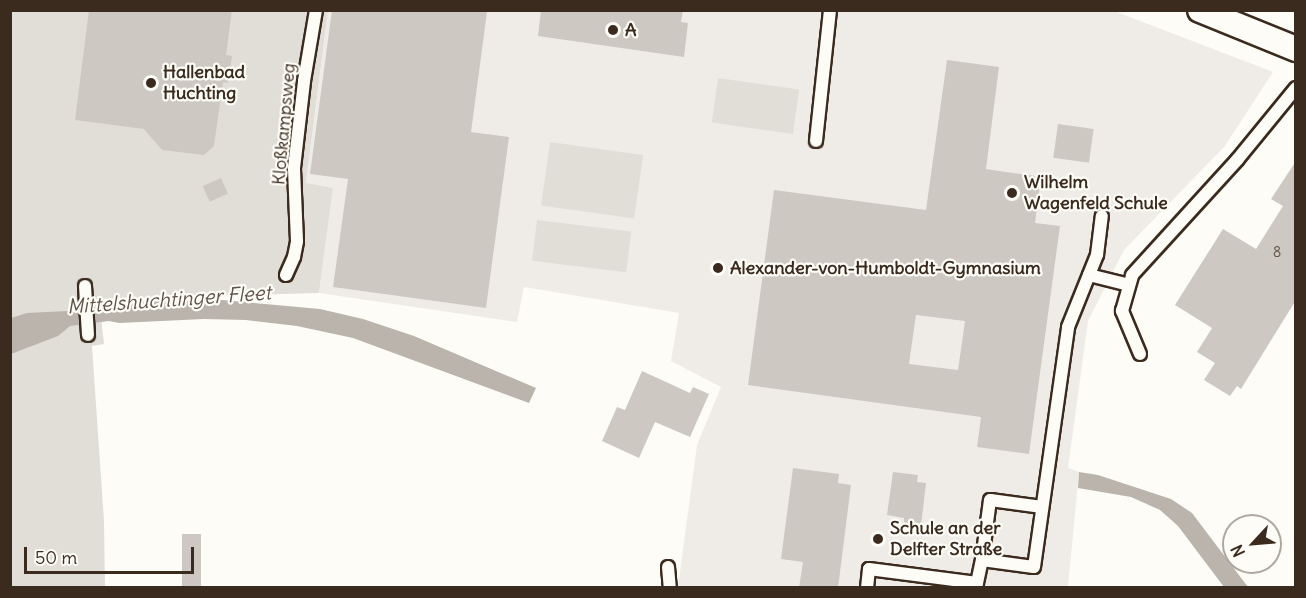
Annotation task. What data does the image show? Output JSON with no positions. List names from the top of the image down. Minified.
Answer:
{"streets":{"lane":["Kloßkampsweg"]},"water":["Mittelshuchtinger Fleet"],"places":["A","Hallenbad Huchting","Wilhelm Wagenfeld Schule","Alexander-von-Humboldt-Gymnasium","Schule an der Delfter Straße"],"house_numbers":["8"],"scale_bar":"50 m","north":"bottom left"}
